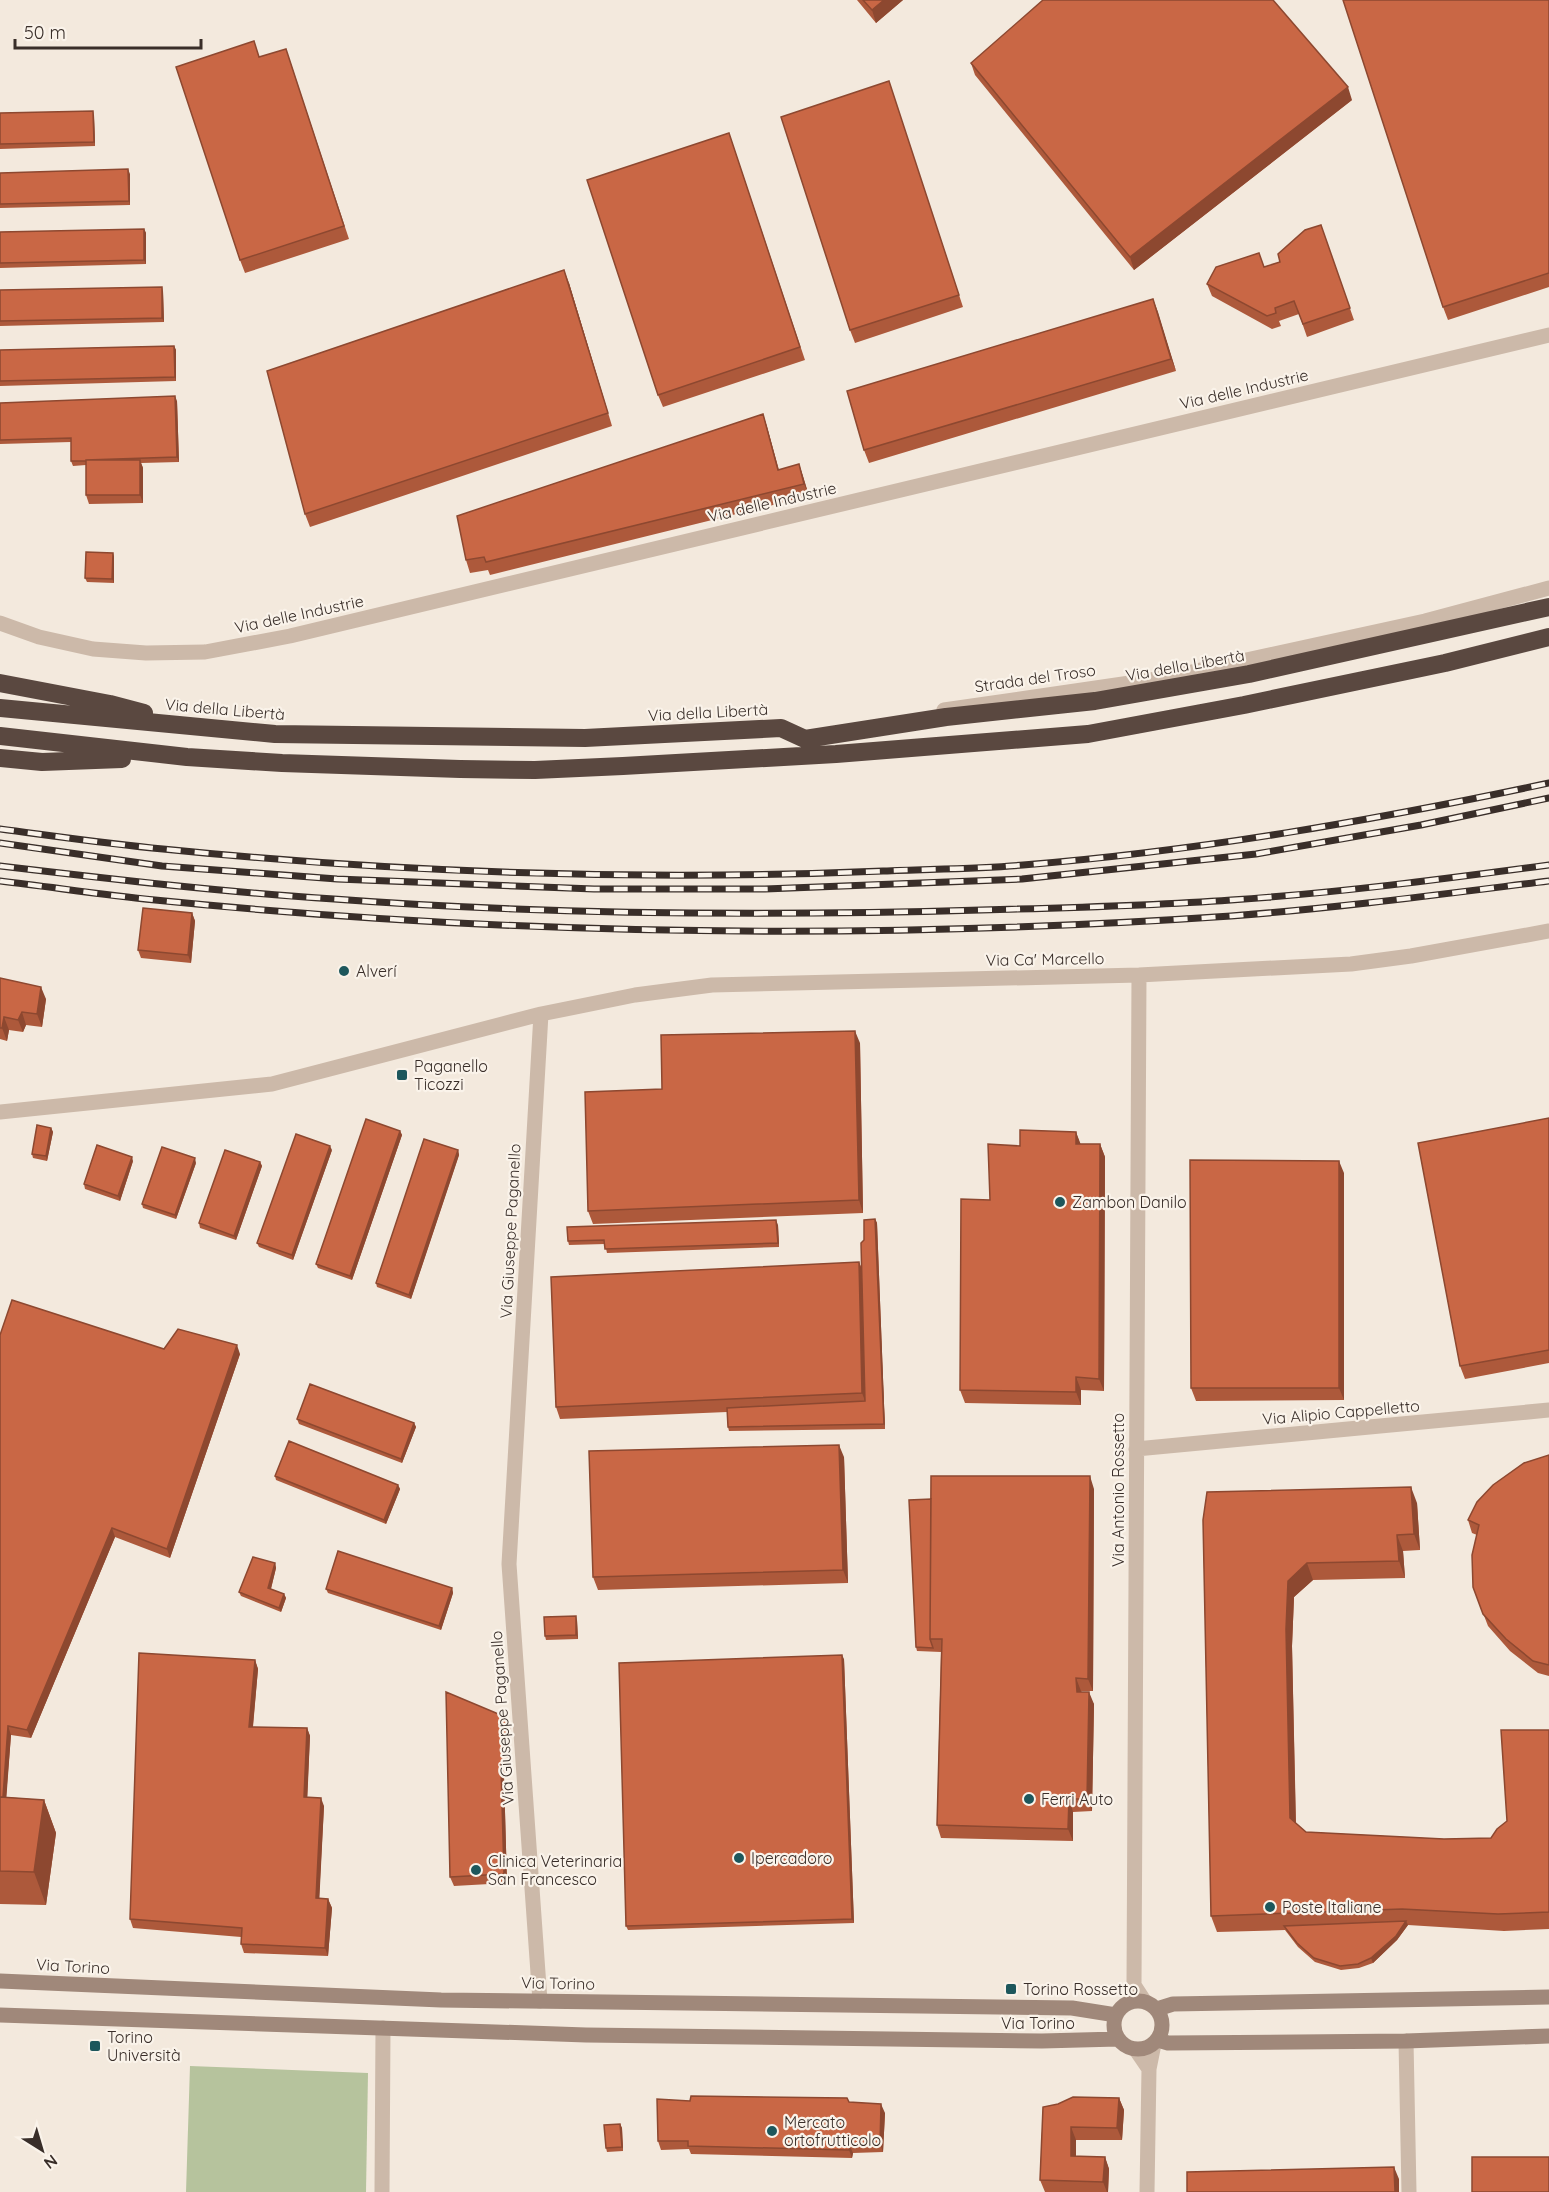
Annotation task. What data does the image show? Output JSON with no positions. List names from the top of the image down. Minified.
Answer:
{"streets":{"highway":["Via della Libertà"],"street":["Via delle Industrie","Strada del Troso","Via Ca' Marcello","Via Giuseppe Paganello","Via Alipio Cappelletto","Via Antonio Rossetto","Via Torino"]},"crossings":[["Via della Libertà","Strada del Troso"],["Via Ca' Marcello","Via Giuseppe Paganello"],["Via Ca' Marcello","Via Antonio Rossetto"],["Via Giuseppe Paganello","Via Torino"],["Via Alipio Cappelletto","Via Antonio Rossetto"],["Via Antonio Rossetto","Via Torino"]],"places":{"other":["Alverí","Zambon Danilo","Ferri Auto","Ipercadoro","Clinica Veterinaria San Francesco","Poste Italiane","Mercato ortofrutticolo"],"transit":["Paganello Ticozzi","Torino Rossetto","Torino Università"]},"scale_bar":"50 m","north":"bottom right"}
